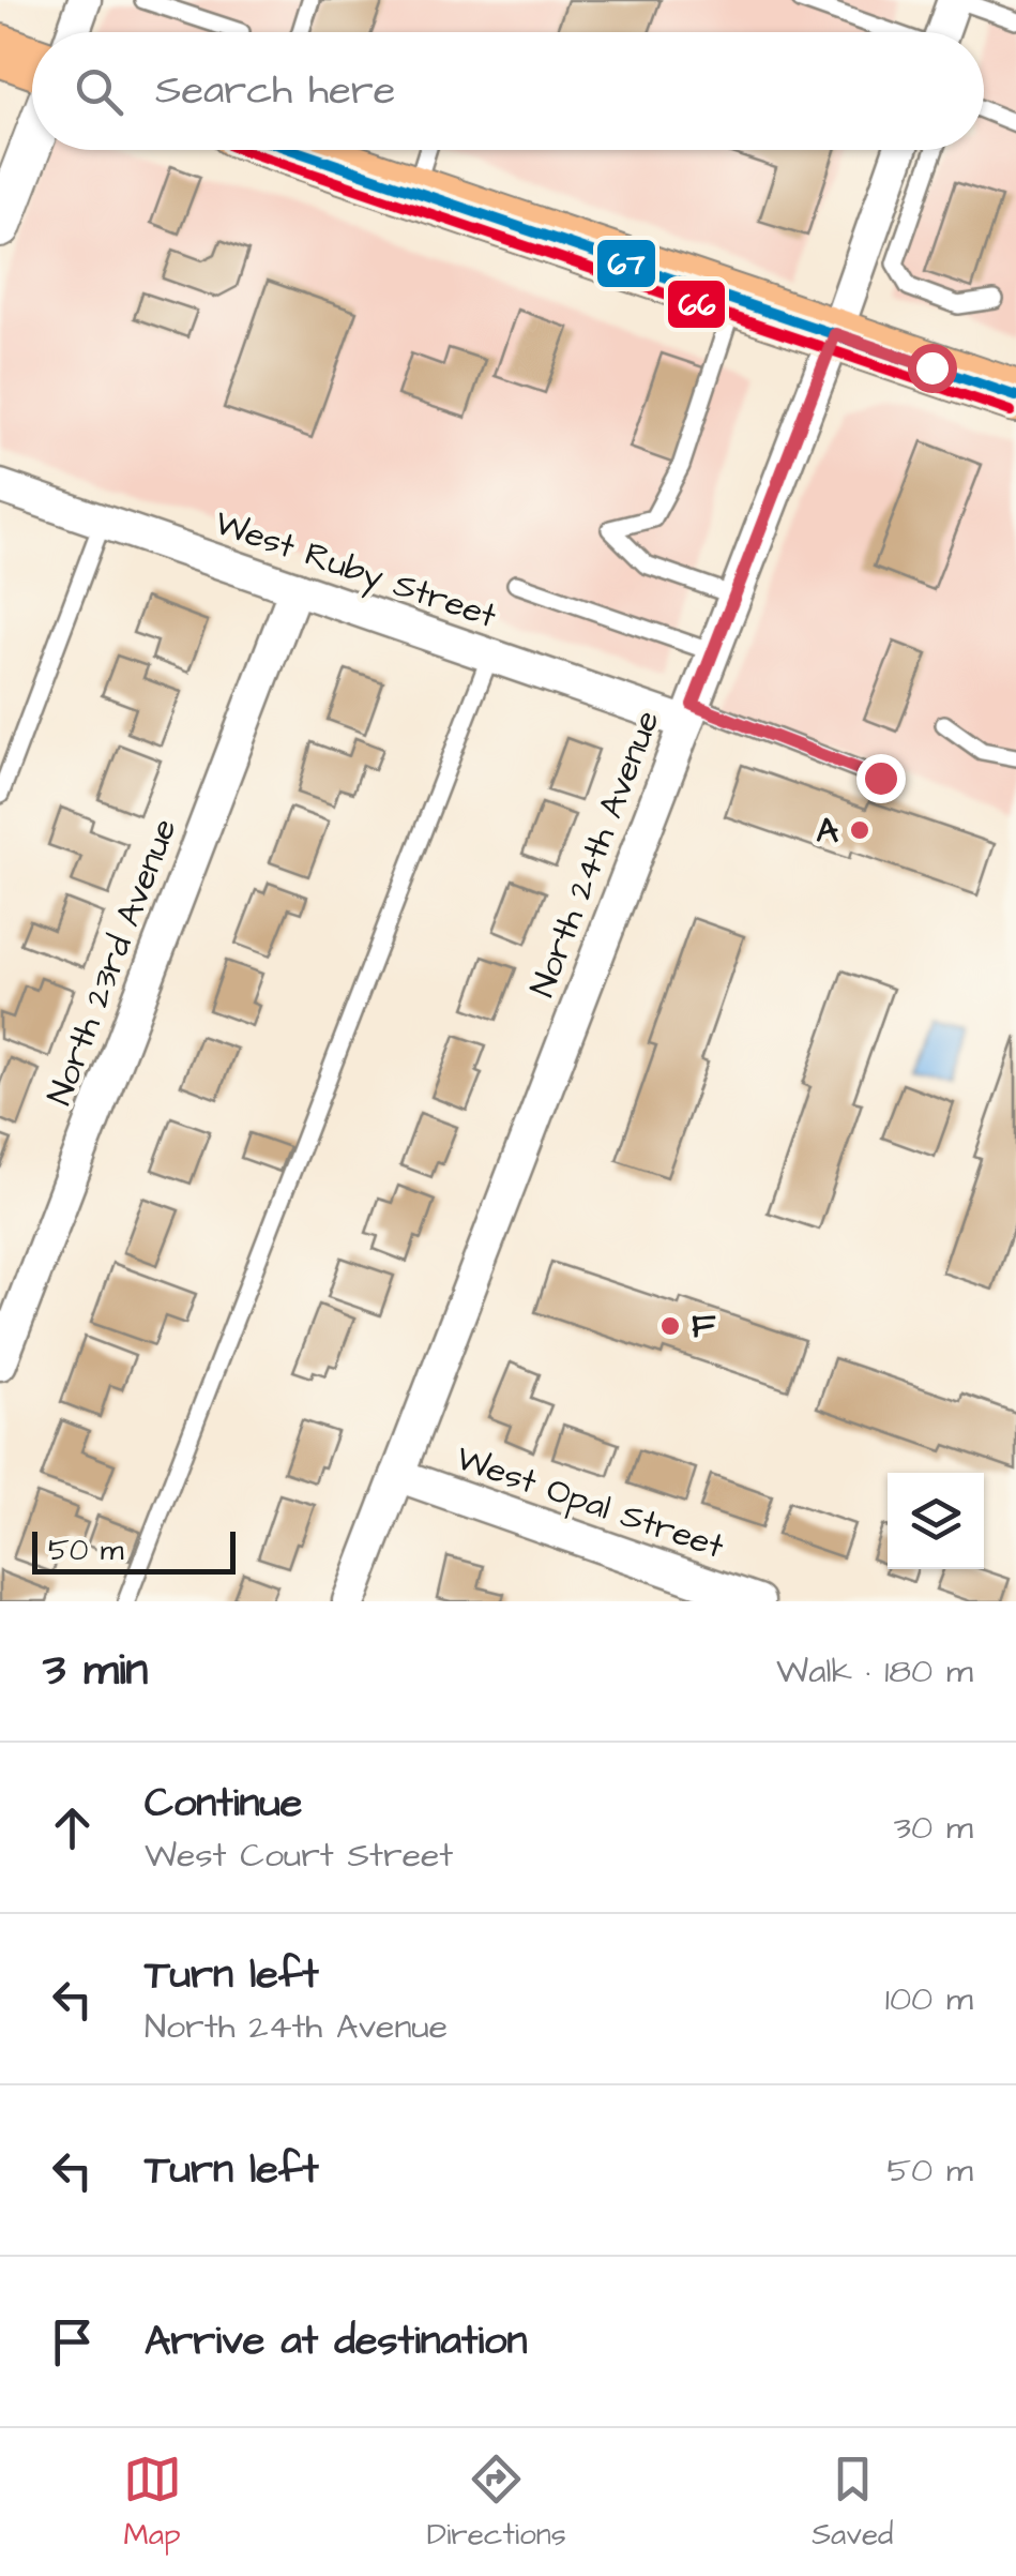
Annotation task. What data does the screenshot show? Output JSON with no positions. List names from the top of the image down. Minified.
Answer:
{"streets":{"street":["West Ruby Street","North 24th Avenue","North 23rd Avenue","West Opal Street"]},"crossings":[["West Ruby Street","North 24th Avenue"],["West Ruby Street","North 23rd Avenue"],["North 24th Avenue","West Opal Street"]],"places":["A","F"],"lines":["transit line 67","transit line 66"],"scale_bar":"50 m","page":{"search":"Search here","scale":"50 m","heading":["3 min","Walk · 180 m"],"list":[["Continue","West Court Street","30 m"],["Turn left","North 24th Avenue","100 m"],["Turn left","50 m"],"Arrive at destination"],"nav":["Map","Directions","Saved"]}}
